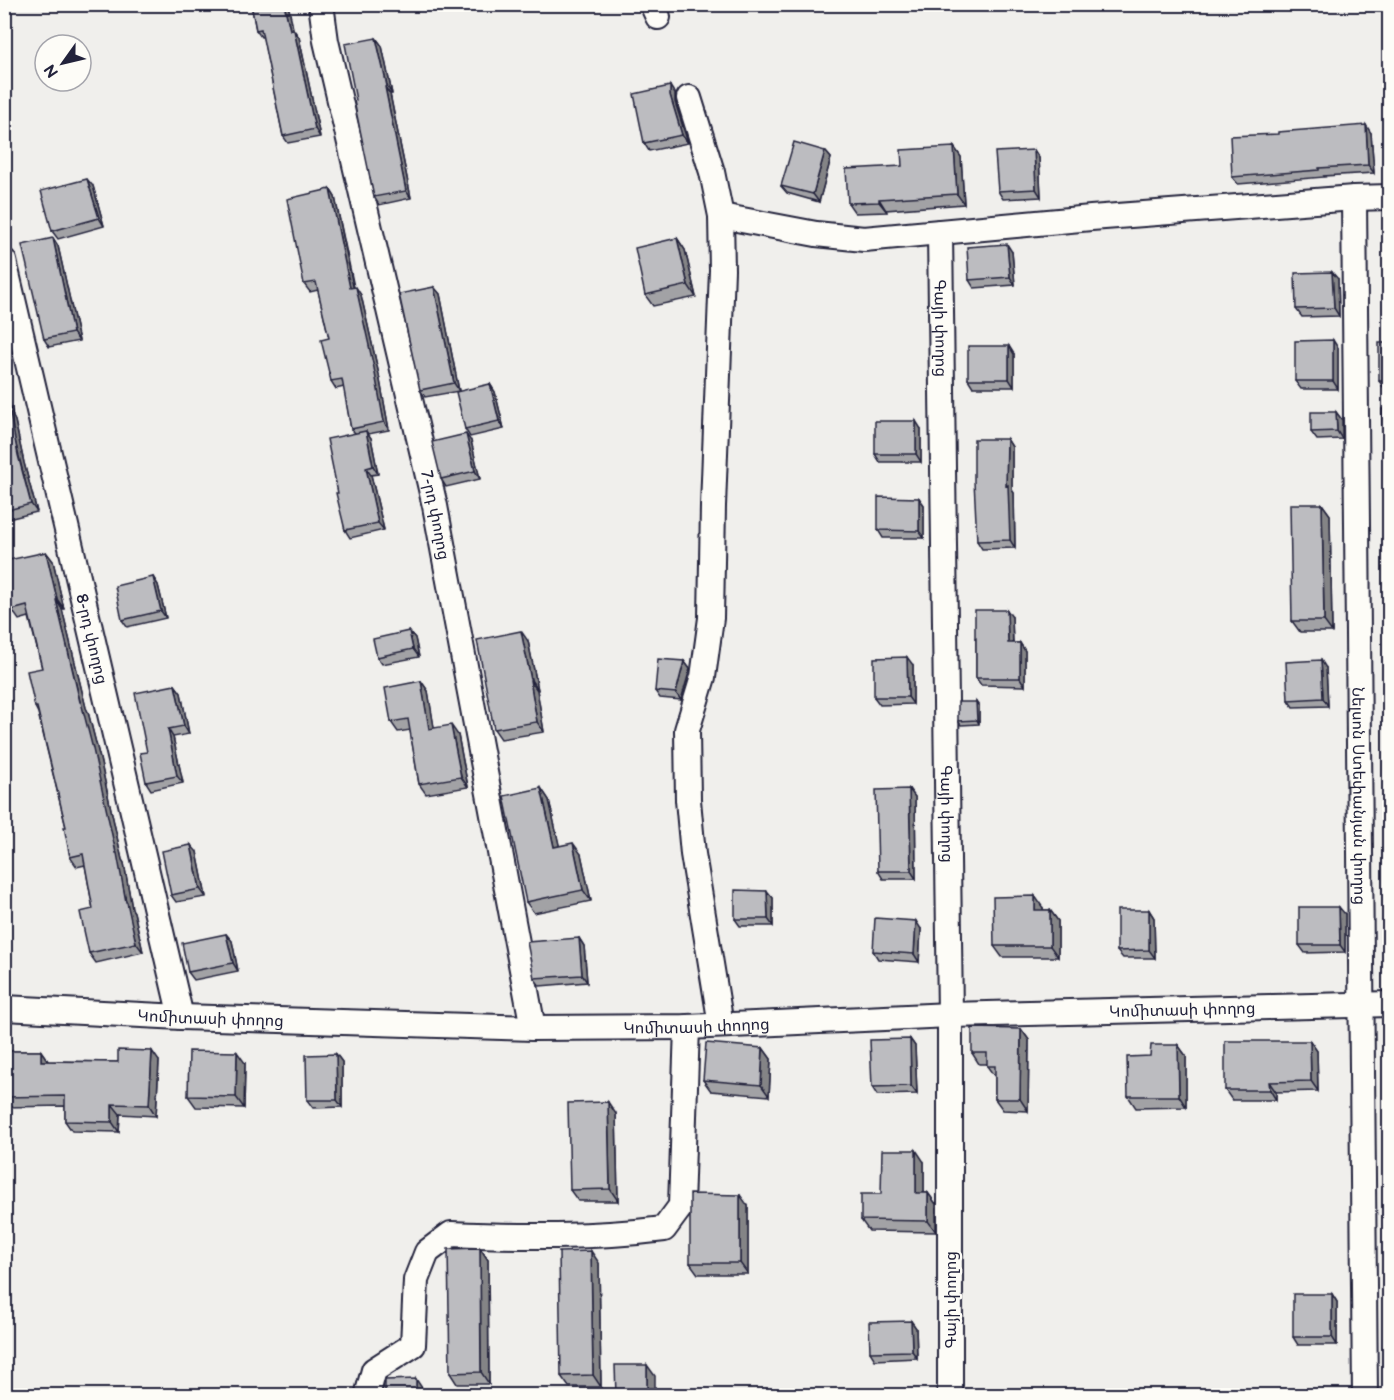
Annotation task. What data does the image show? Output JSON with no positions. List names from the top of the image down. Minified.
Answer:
{"streets":{"street":["Գայի փողոց","7-րդ փողոց","8-րդ փողոց","Նելսոն Ստեփանյան փողոց","Կոմիտասի փողոց"]},"crossings":[["Գայի փողոց","Կոմիտասի փողոց"],["7-րդ փողոց","Կոմիտասի փողոց"],["8-րդ փողոց","Կոմիտասի փողոց"],["Նելսոն Ստեփանյան փողոց","Կոմիտասի փողոց"]],"north":"bottom left"}
